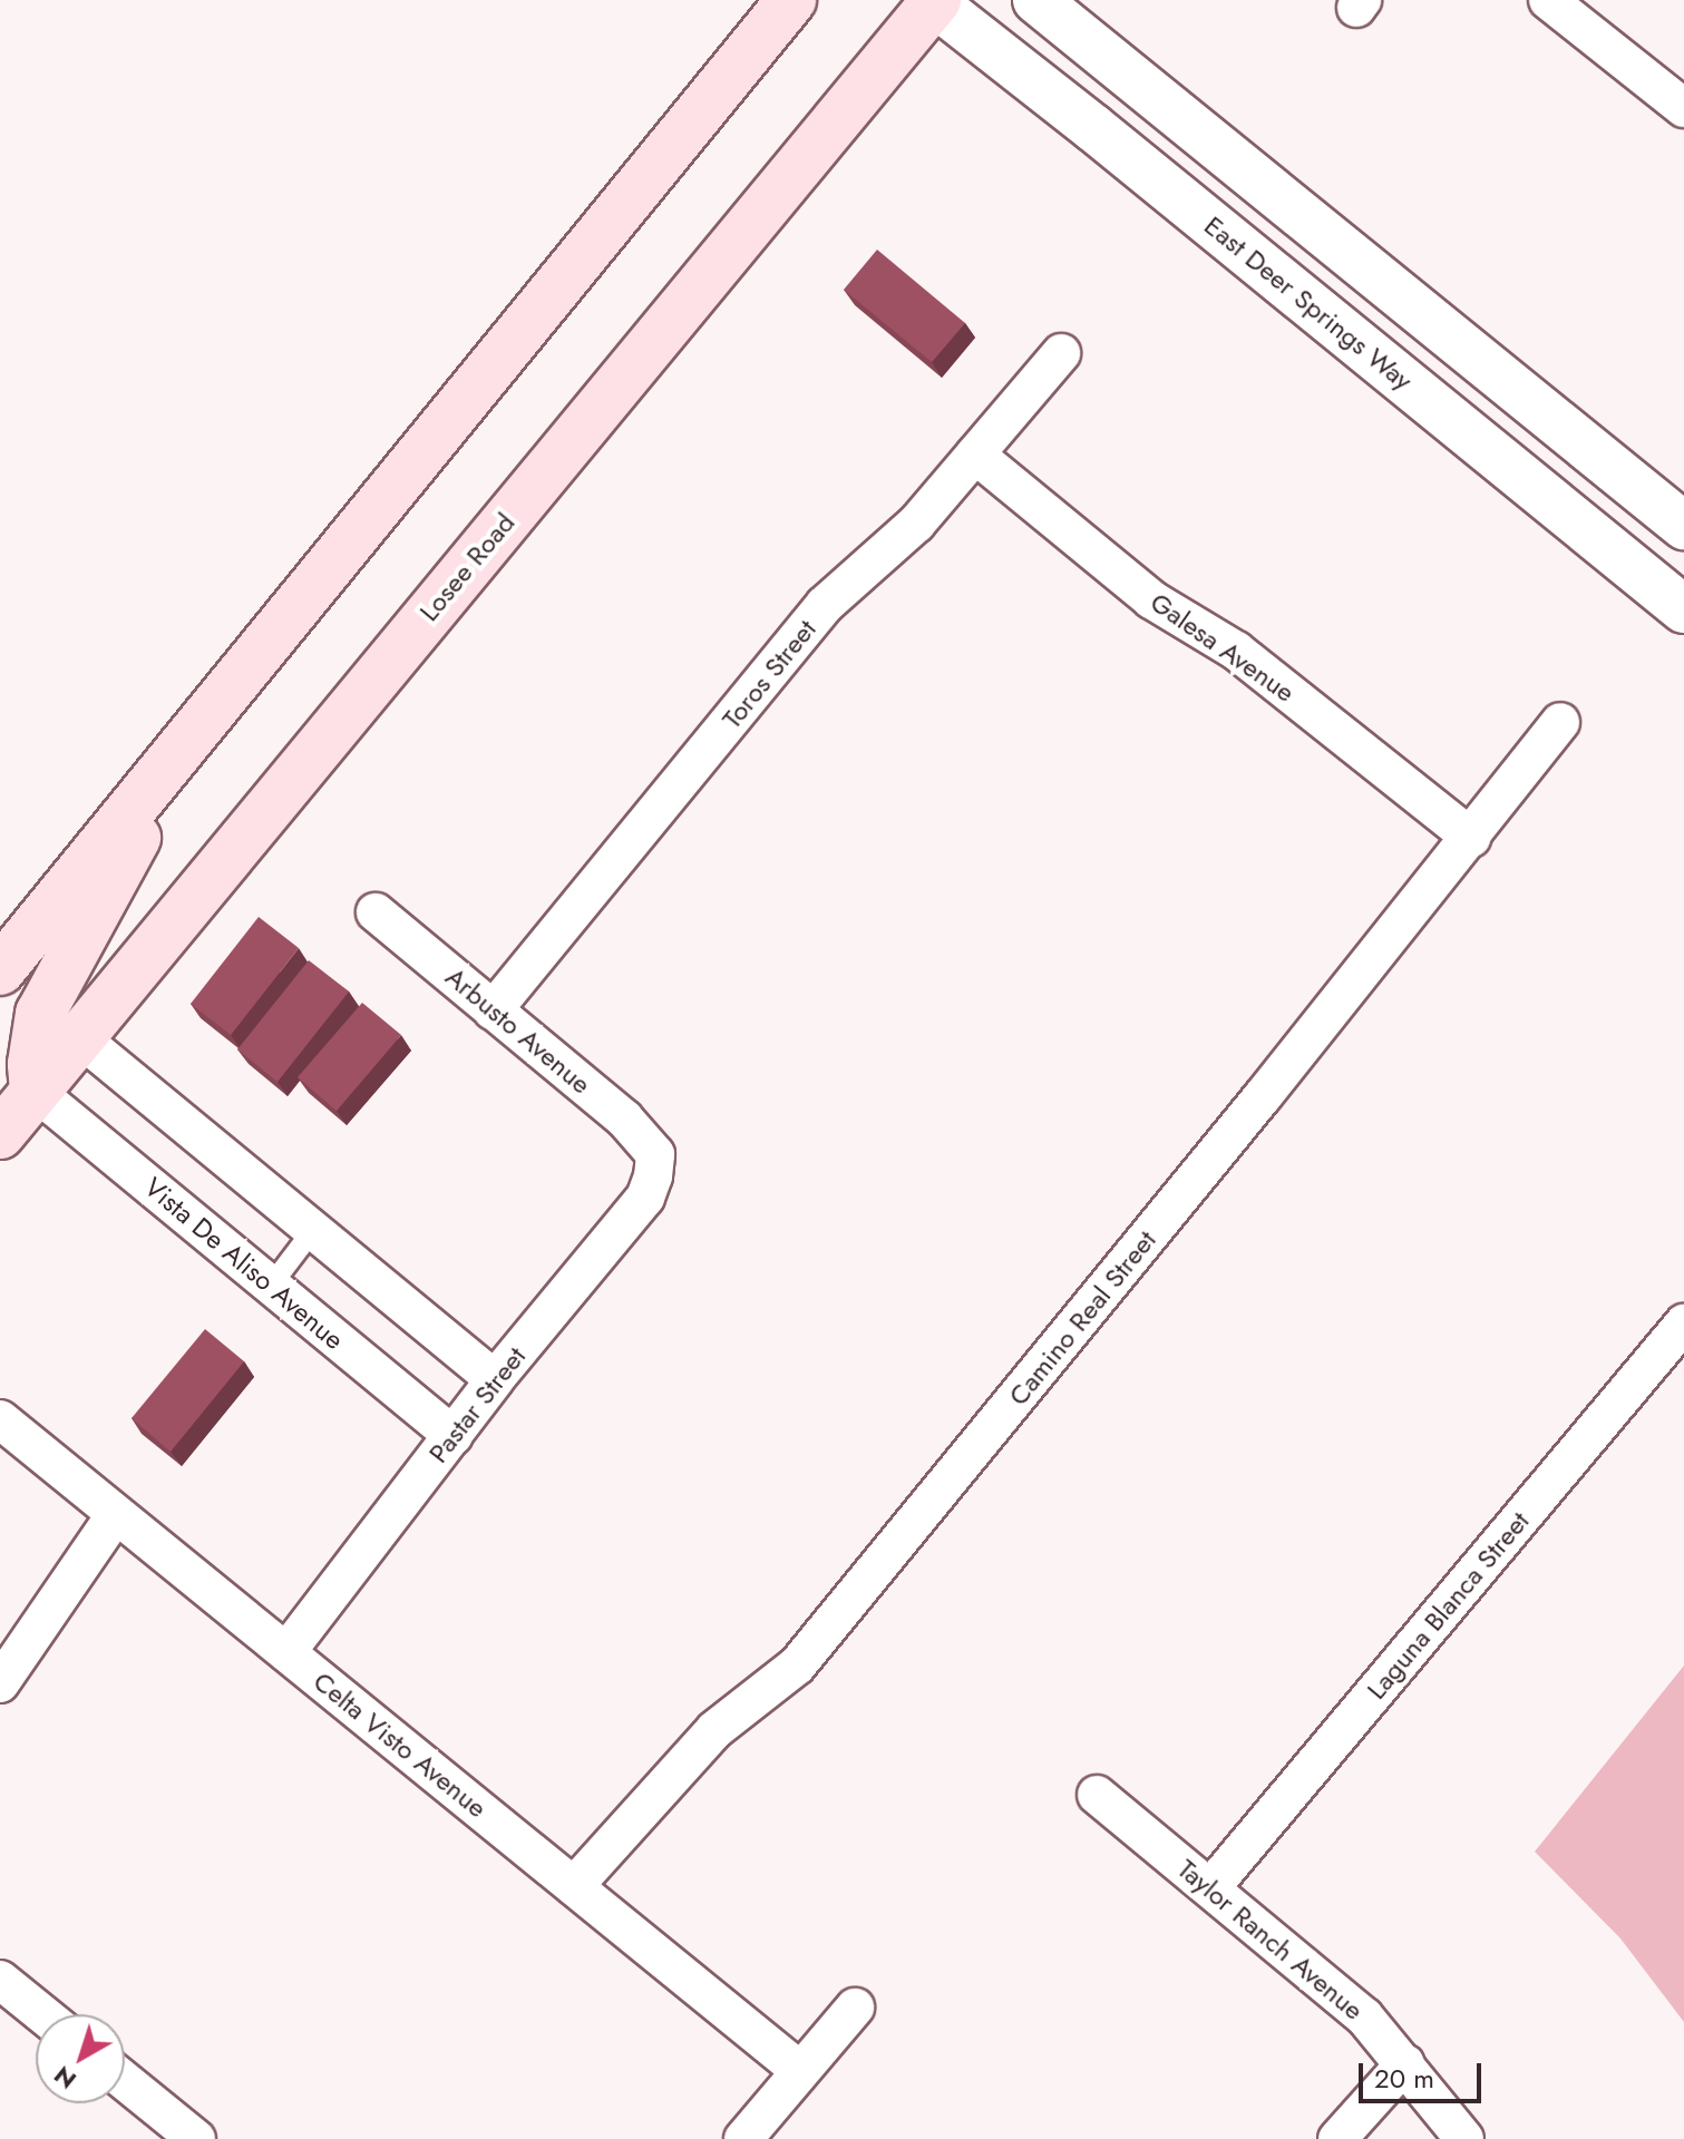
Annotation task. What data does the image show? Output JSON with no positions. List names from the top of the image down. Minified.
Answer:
{"streets":{"main road":["Losee Road"],"street":["East Deer Springs Way","Galesa Avenue","Toros Street","Arbusto Avenue","Vista De Aliso Avenue","Camino Real Street","Pastar Street","Laguna Blanca Street","Celta Visto Avenue","Taylor Ranch Avenue"]},"crossings":[["East Deer Springs Way","Losee Road"],["Losee Road","Vista De Aliso Avenue"],["Galesa Avenue","Toros Street"],["Galesa Avenue","Camino Real Street"],["Toros Street","Arbusto Avenue"],["Arbusto Avenue","Pastar Street"],["Vista De Aliso Avenue","Pastar Street"],["Camino Real Street","Celta Visto Avenue"],["Pastar Street","Celta Visto Avenue"],["Laguna Blanca Street","Taylor Ranch Avenue"]],"scale_bar":"20 m","north":"bottom left"}
